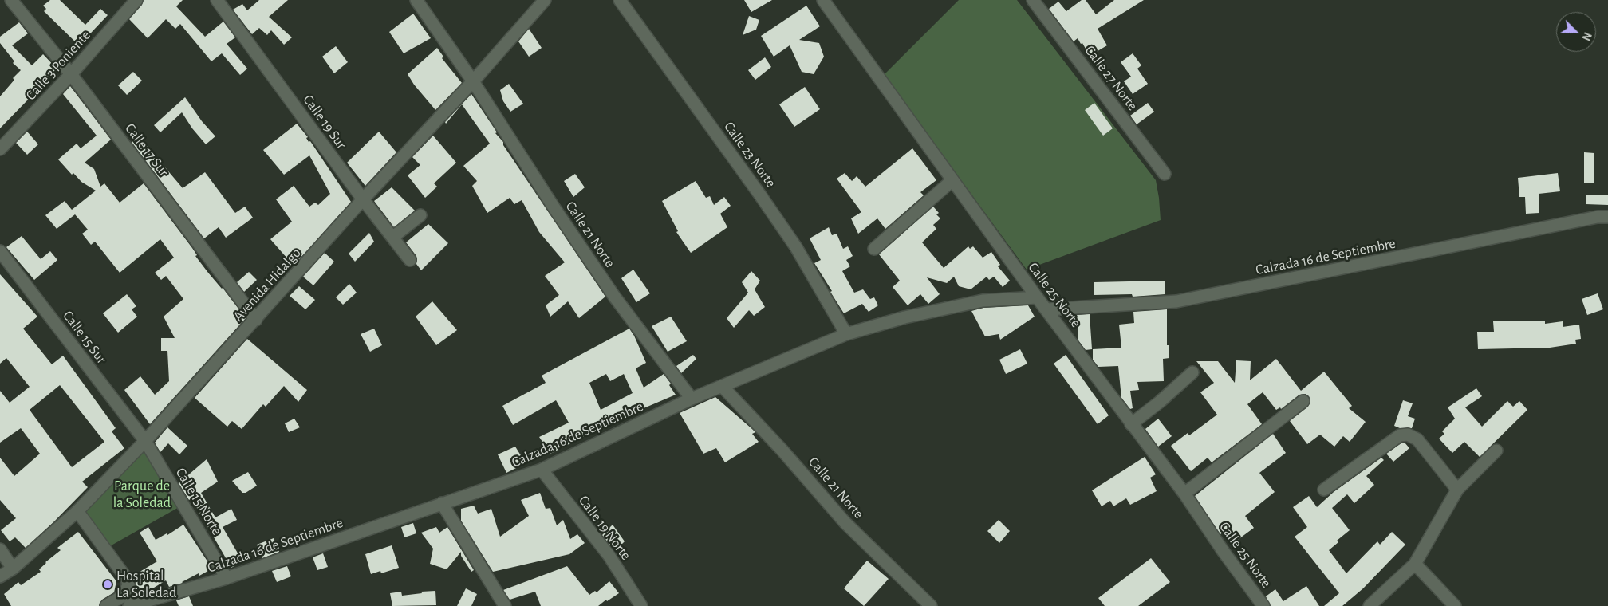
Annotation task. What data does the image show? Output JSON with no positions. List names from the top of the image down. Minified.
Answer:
{"streets":{"street":["Calle 3 Poniente","Calle 27 Norte","Calle 19 Sur","Calle 17 Sur","Calle 23 Norte","Calle 21 Norte","Calzada 16 de Septiembre","Avenida Hidalgo","Calle 25 Norte","Calle 15 Sur","Calle 15 Norte","Calle 19 Norte"]},"crossings":[["Calle 3 Poniente","Calle 17 Sur"],["Calle 19 Sur","Avenida Hidalgo"],["Calle 17 Sur","Avenida Hidalgo"],["Calle 23 Norte","Calzada 16 de Septiembre"],["Calle 21 Norte","Calzada 16 de Septiembre"],["Calle 21 Norte","Avenida Hidalgo"],["Calzada 16 de Septiembre","Calle 25 Norte"],["Calzada 16 de Septiembre","Calle 15 Norte"],["Calzada 16 de Septiembre","Calle 19 Norte"],["Avenida Hidalgo","Calle 15 Sur"],["Avenida Hidalgo","Calle 15 Norte"],["Calle 15 Sur","Calle 15 Norte"]],"parks":["Parque de la Soledad"],"places":["Hospital La Soledad"],"north":"bottom right"}
